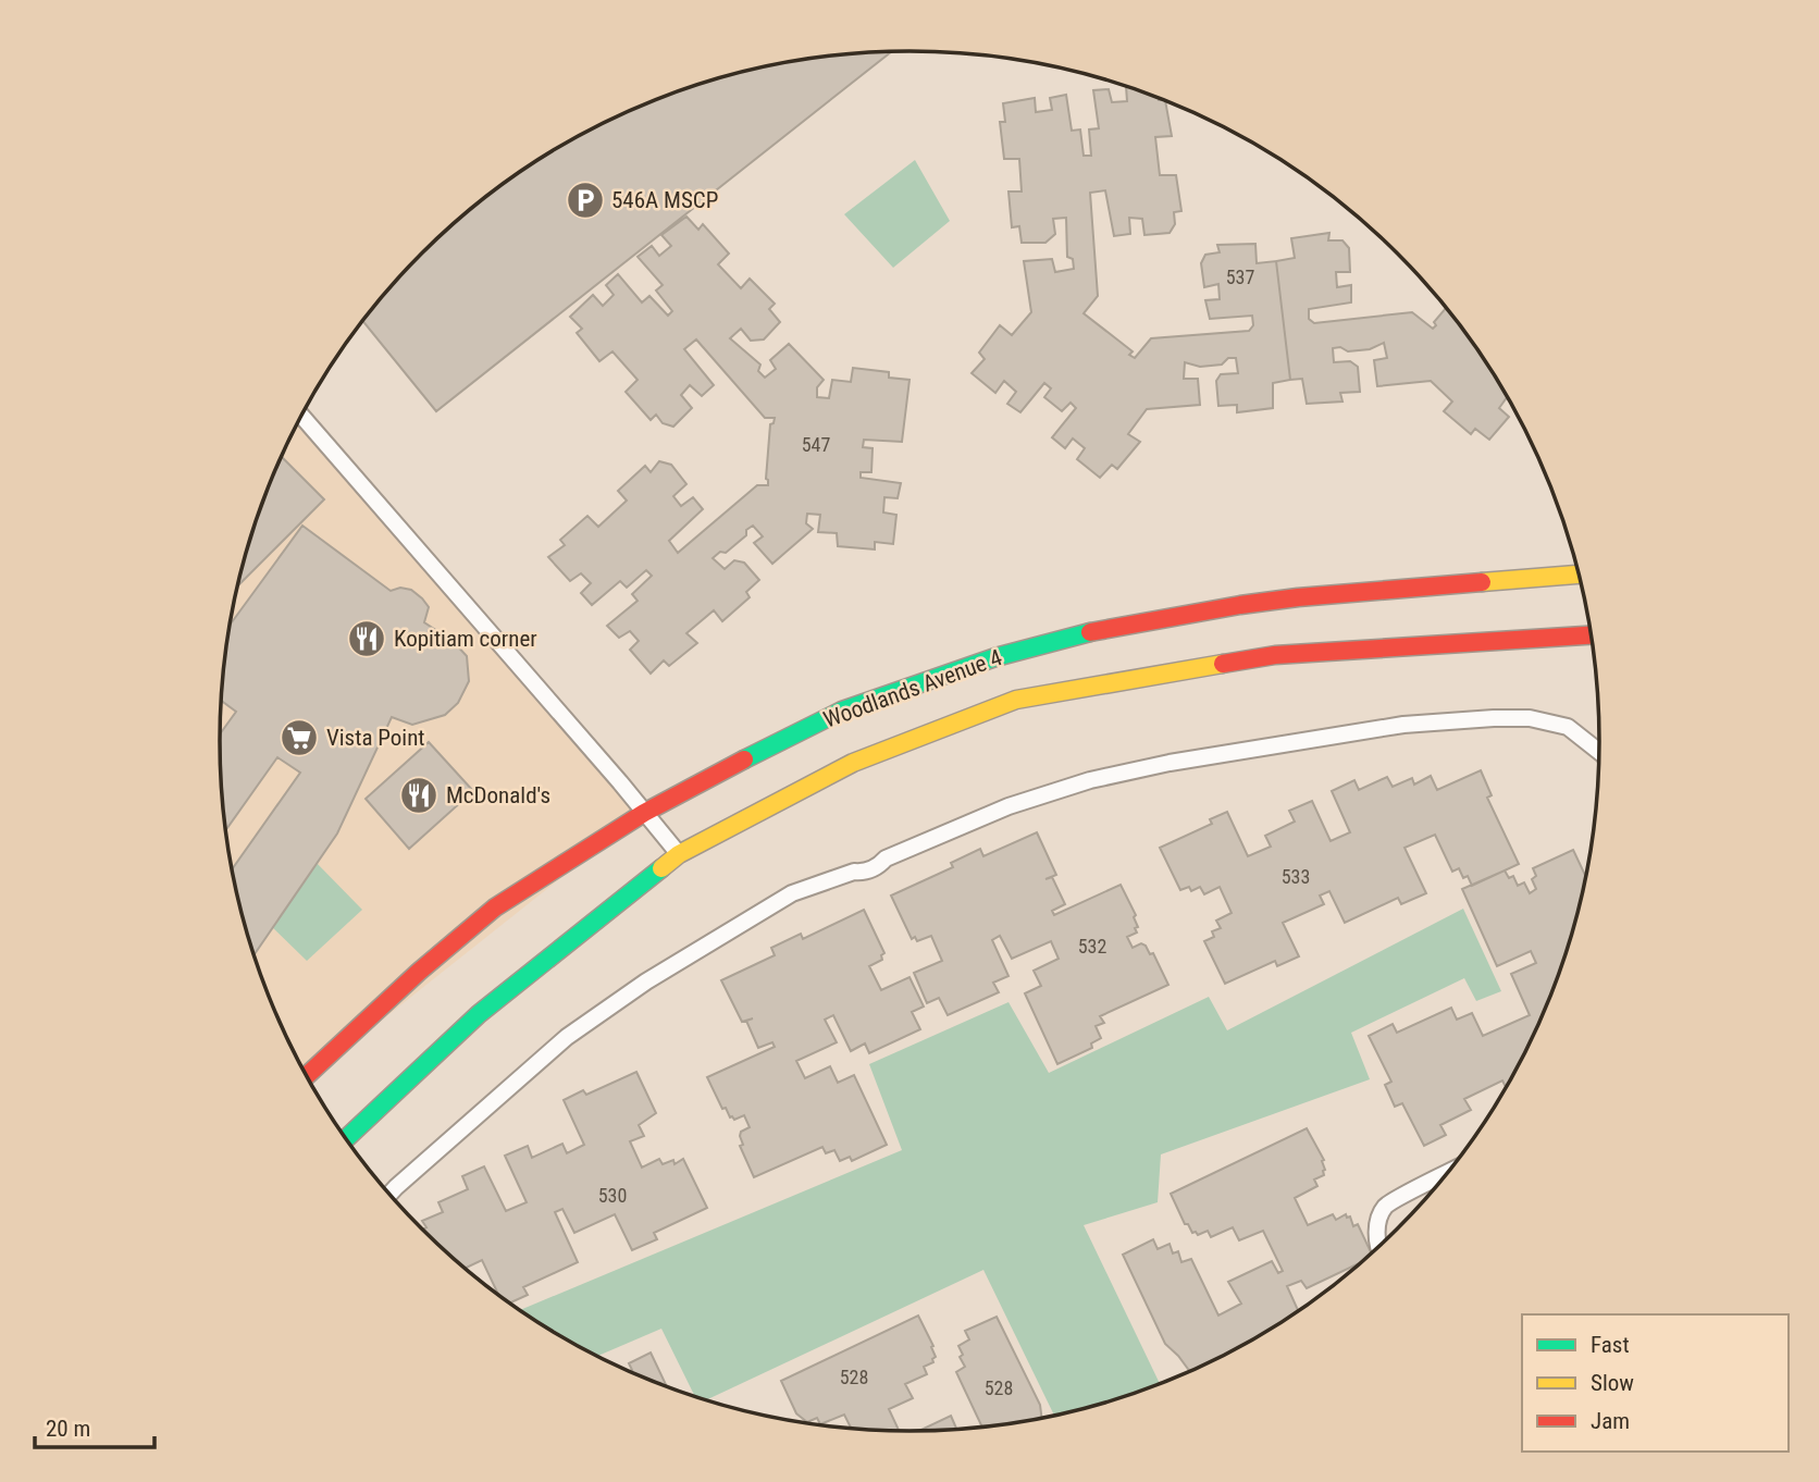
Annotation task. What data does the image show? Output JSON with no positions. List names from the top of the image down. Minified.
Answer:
{"streets":{"street":["Woodlands Avenue 4"]},"places":{"parking":["546A MSCP"],"restaurant":["Kopitiam corner","McDonald's"],"supermarket":["Vista Point"]},"house_numbers":["537","547","533","532","530","528","528"],"legend":["Fast","Slow","Jam"],"scale_bar":"20 m"}
